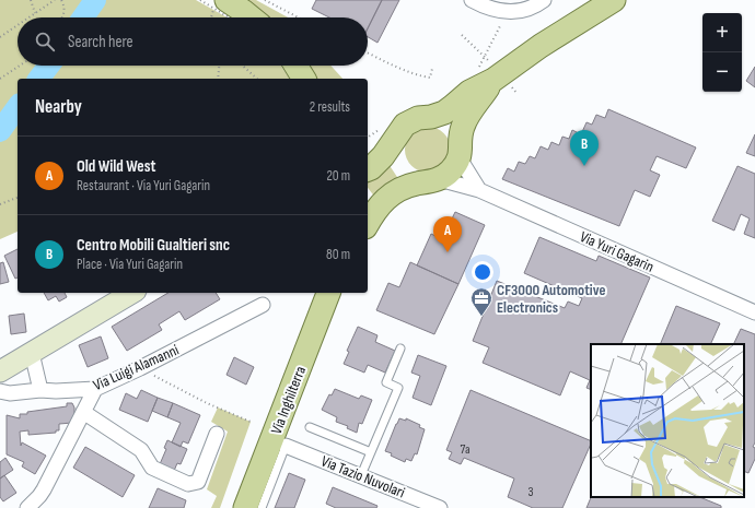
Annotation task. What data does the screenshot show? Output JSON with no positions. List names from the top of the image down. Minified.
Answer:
{"streets":{"main road":["Via Inghilterra"],"street":["Via Yuri Gagarin","Via Luigi Alamanni","Via Tazio Nuvolari"]},"places":{"office":["CF3000 Automotive Electronics"]},"house_numbers":["7a","3"],"page":{"map_buttons":["+","−"],"search":"Search here","heading":["Nearby","2 results"],"pins":["B","A"],"list":[{"mark":"A","name":"Old Wild West","note":"Restaurant · Via Yuri Gagarin","value":"20 m"},{"mark":"B","name":"Centro Mobili Gualtieri snc","note":"Place · Via Yuri Gagarin","value":"80 m"}]}}
